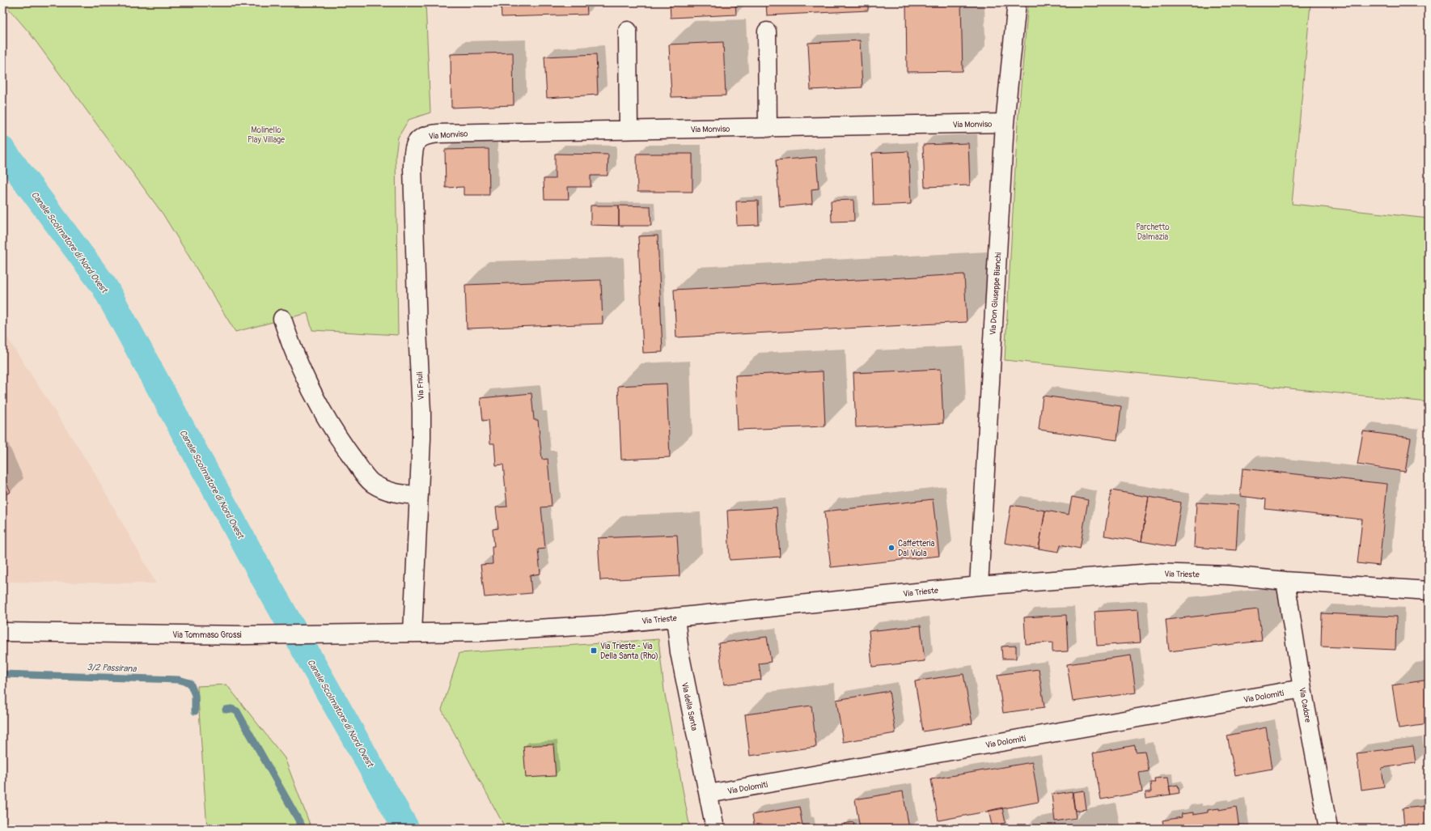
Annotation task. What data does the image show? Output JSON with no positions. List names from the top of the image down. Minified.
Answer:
{"streets":{"street":["Via Monviso","Via Don Giuseppe Bianchi","Via Friuli","Via Trieste","Via Tommaso Grossi","Via Dolomiti","Via Cadore","Via della Santa"]},"crossings":[["Via Monviso","Via Don Giuseppe Bianchi"],["Via Monviso","Via Friuli"],["Via Don Giuseppe Bianchi","Via Trieste"],["Via Friuli","Via Trieste"],["Via Friuli","Via Tommaso Grossi"],["Via Trieste","Via Tommaso Grossi"],["Via Trieste","Via Cadore"],["Via Trieste","Via della Santa"],["Via Dolomiti","Via Cadore"],["Via Dolomiti","Via della Santa"]],"water":["Canale Scolmatore di Nord Ovest","3/2 Passirana"],"parks":["Molinello Play Village","Parchetto Dalmazia"],"places":{"other":["Caffetteria Dal Viola"],"transit":["Via Trieste - Via Della Santa (Rho)"]}}
